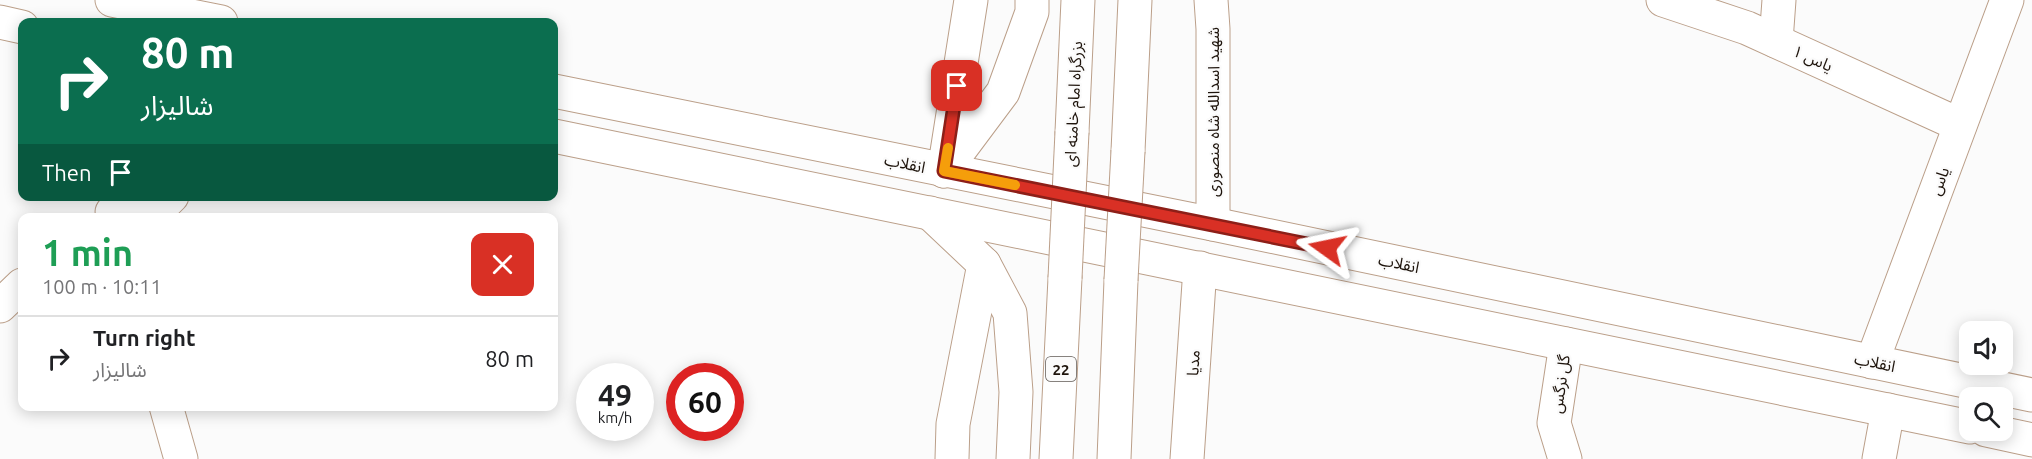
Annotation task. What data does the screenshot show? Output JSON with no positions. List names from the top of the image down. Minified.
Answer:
{"streets":{"main road":["یاس ۱","بزرگراه امام خامنه ای","شهید اسدالله شاه منصوری","انقلاب","یاس","مدیا","22","گل نرگس"]},"crossings":[["یاس ۱","یاس"],["شهید اسدالله شاه منصوری","انقلاب"],["انقلاب","یاس"]],"page":{"turn":["80 m","شالیزار"],"then":"Then","heading":["1 min","100 m · 10:11"],"list":[{"name":"Turn right","note":"شالیزار","value":"80 m"}],"speed":"49 km/h","limit":"60"}}
